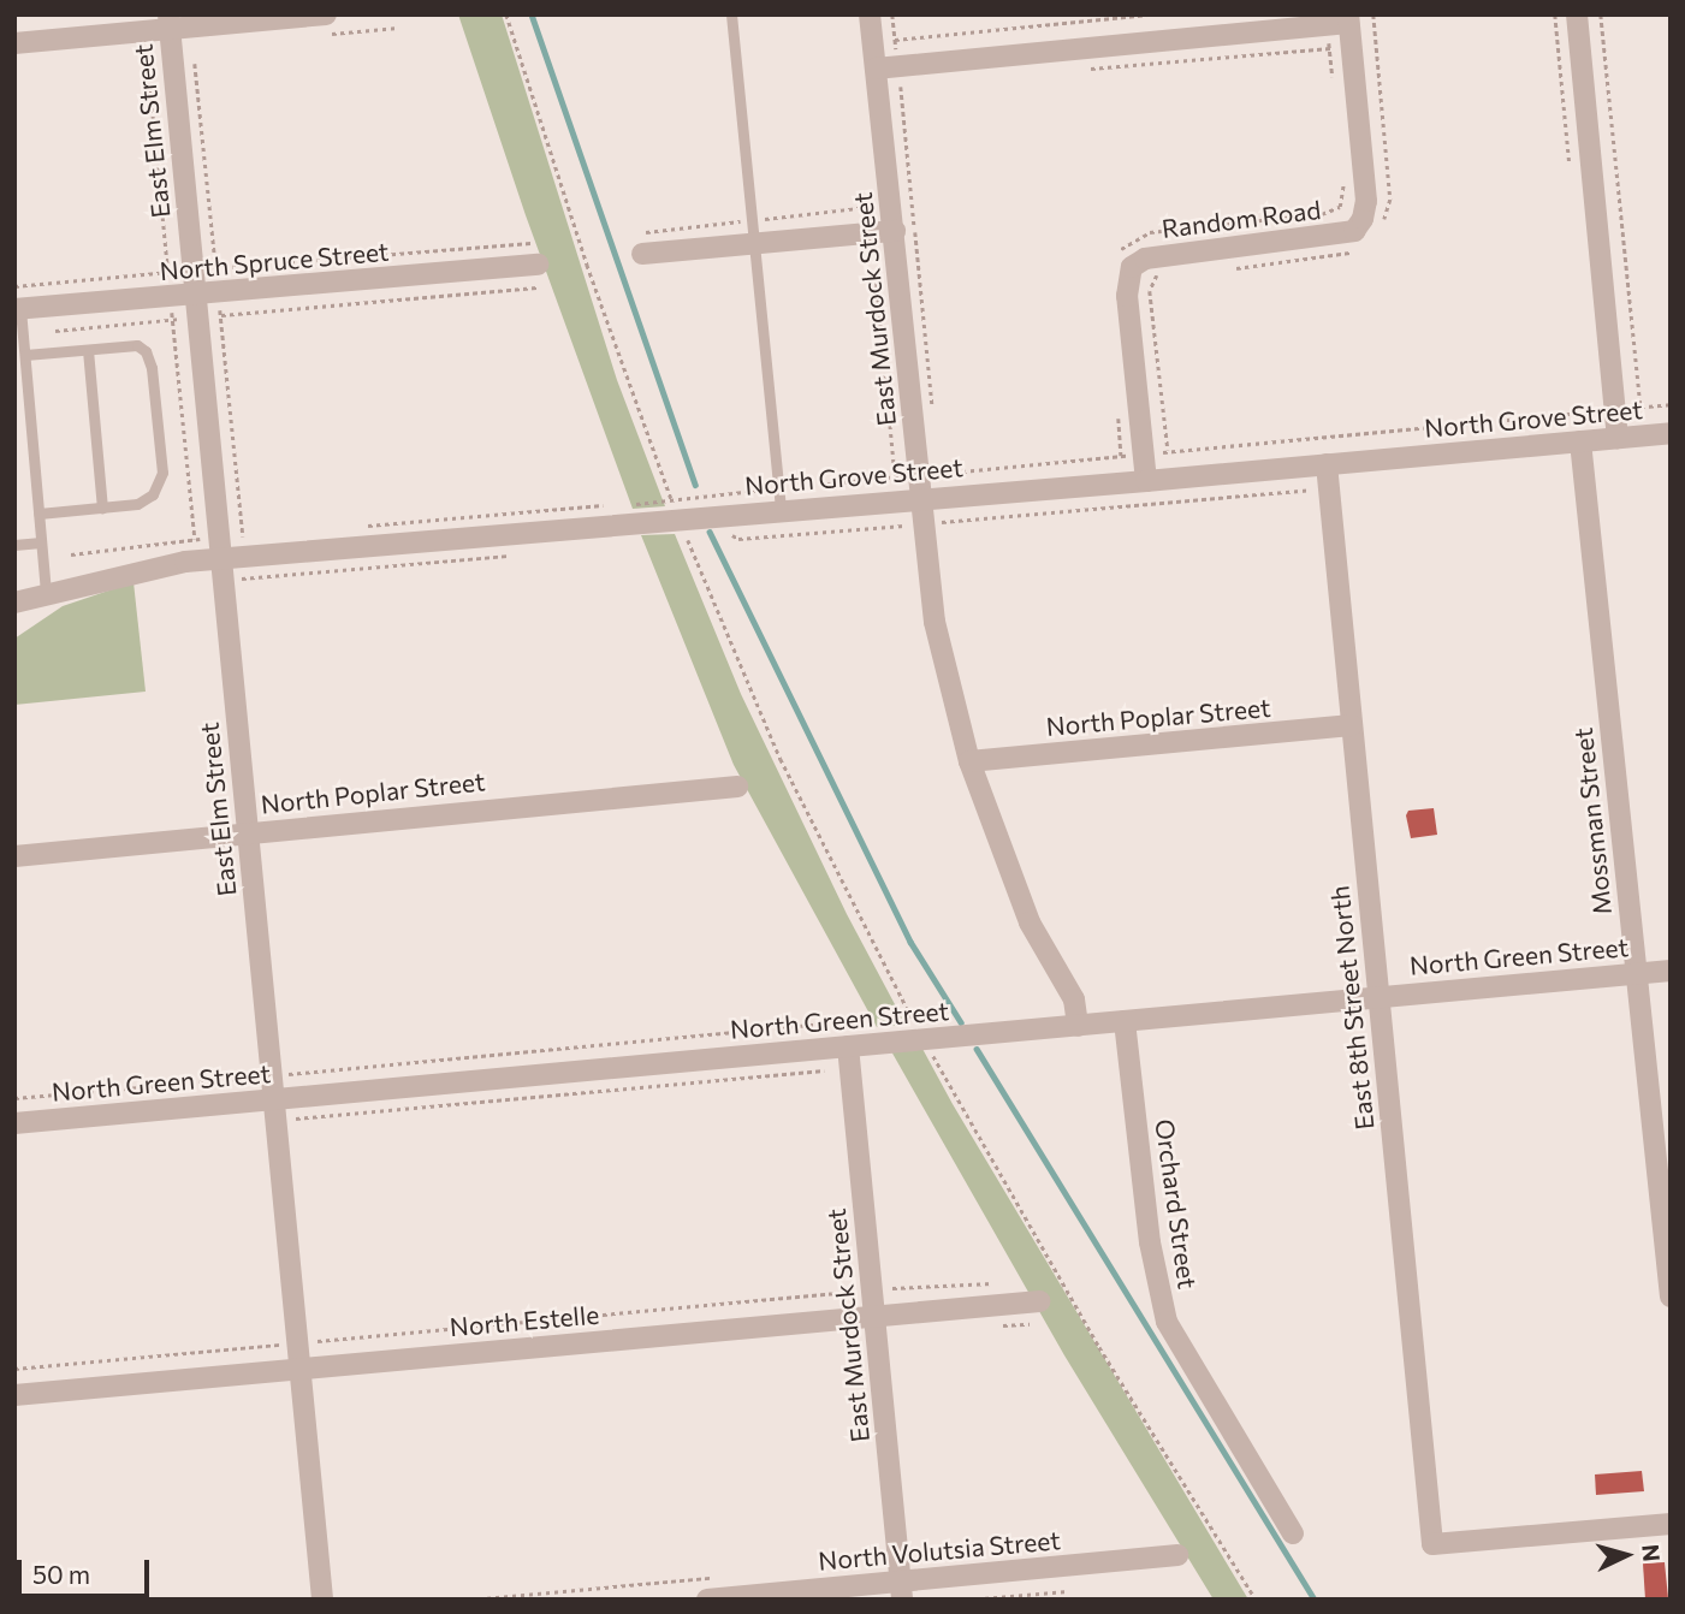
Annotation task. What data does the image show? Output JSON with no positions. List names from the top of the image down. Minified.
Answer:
{"streets":{"street":["East Elm Street","Random Road","North Spruce Street","East Murdock Street","North Grove Street","North Poplar Street","Mossman Street","North Green Street","East 8th Street North","Orchard Street","North Estelle","North Volutsia Street"]},"crossings":[["East Elm Street","North Spruce Street"],["East Elm Street","North Grove Street"],["East Elm Street","North Poplar Street"],["East Elm Street","North Green Street"],["East Elm Street","North Estelle"],["Random Road","North Grove Street"],["East Murdock Street","North Grove Street"],["East Murdock Street","North Poplar Street"],["East Murdock Street","North Green Street"],["East Murdock Street","North Estelle"],["East Murdock Street","North Volutsia Street"],["North Grove Street","Mossman Street"],["North Grove Street","East 8th Street North"],["North Poplar Street","East 8th Street North"],["Mossman Street","North Green Street"],["North Green Street","East 8th Street North"],["North Green Street","Orchard Street"]],"scale_bar":"50 m","north":"right"}
